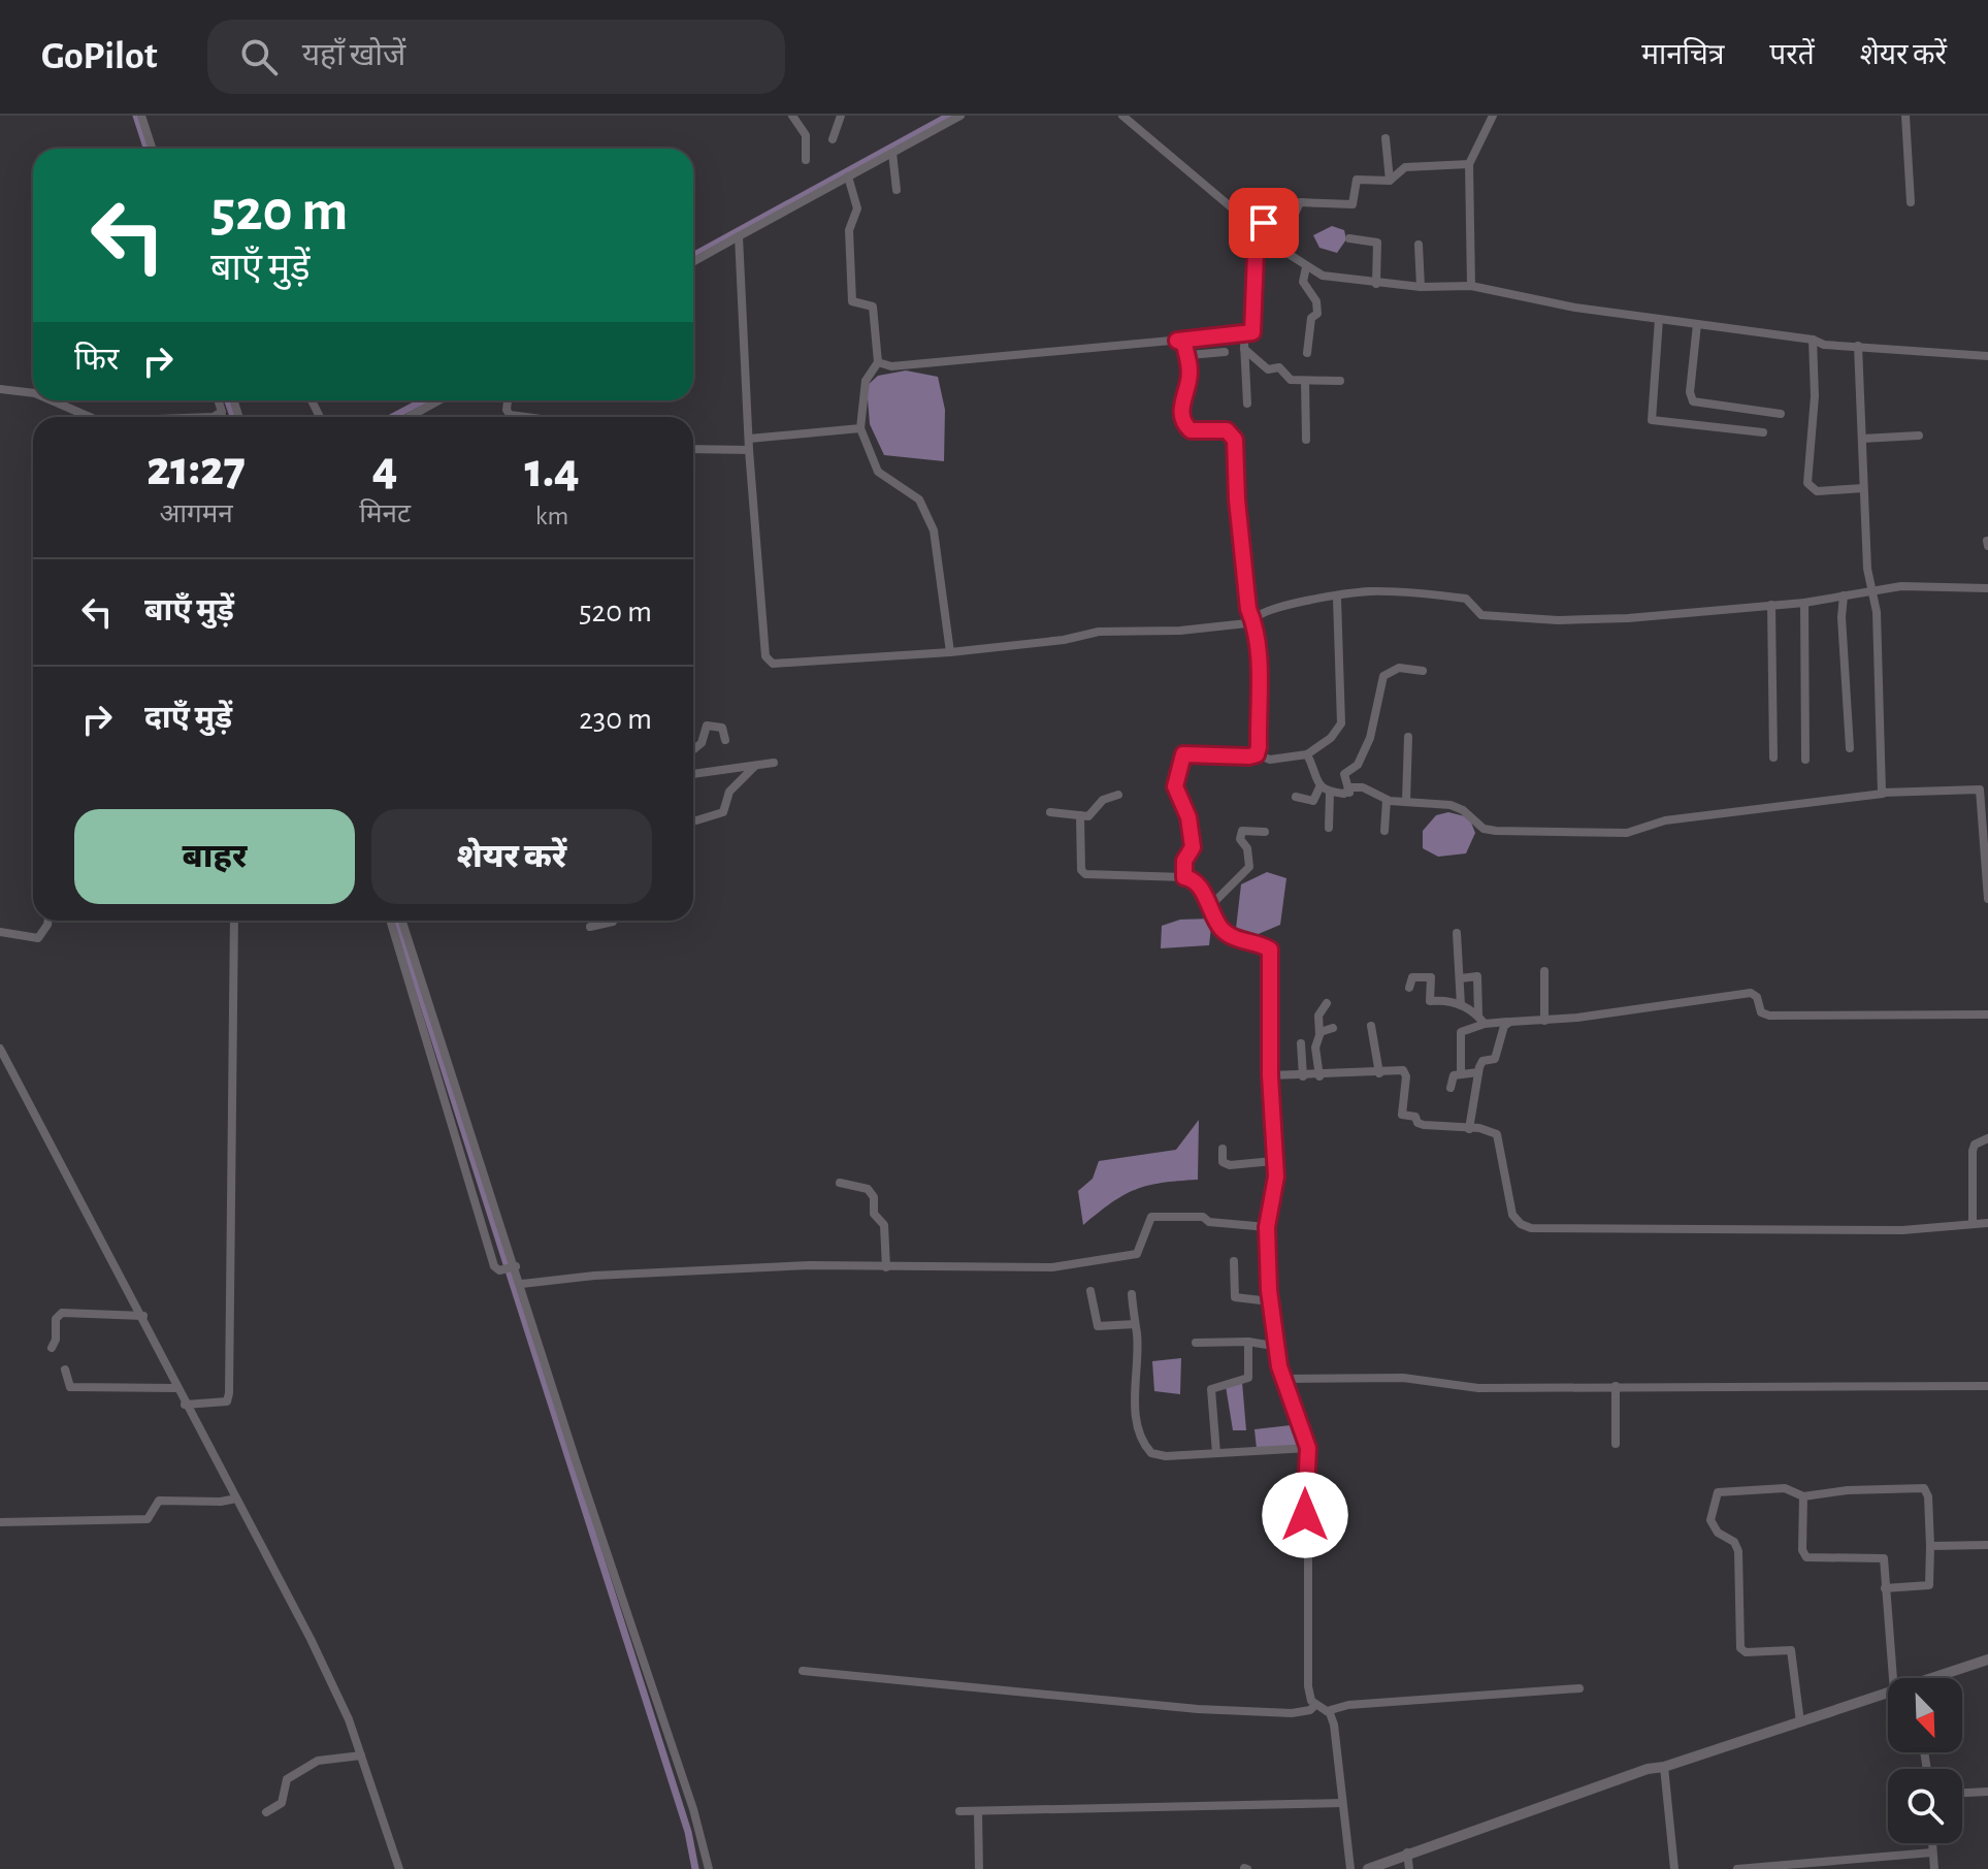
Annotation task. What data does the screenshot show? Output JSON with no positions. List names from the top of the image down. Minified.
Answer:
{"north":"bottom right","page":{"header":"GoPilot","search":"यहाँ खोजें","nav":["मानचित्र","परतें","शेयर करें"],"turn":["520 m","बाएँ मुड़ें"],"then":"फिर","eta":["21:27","आगमन","4","मिनट","1.4","km"],"list":[{"name":"बाएँ मुड़ें","value":"520 m"},{"name":"दाएँ मुड़ें","value":"230 m"}],"buttons":["बाहर","शेयर करें"]}}
